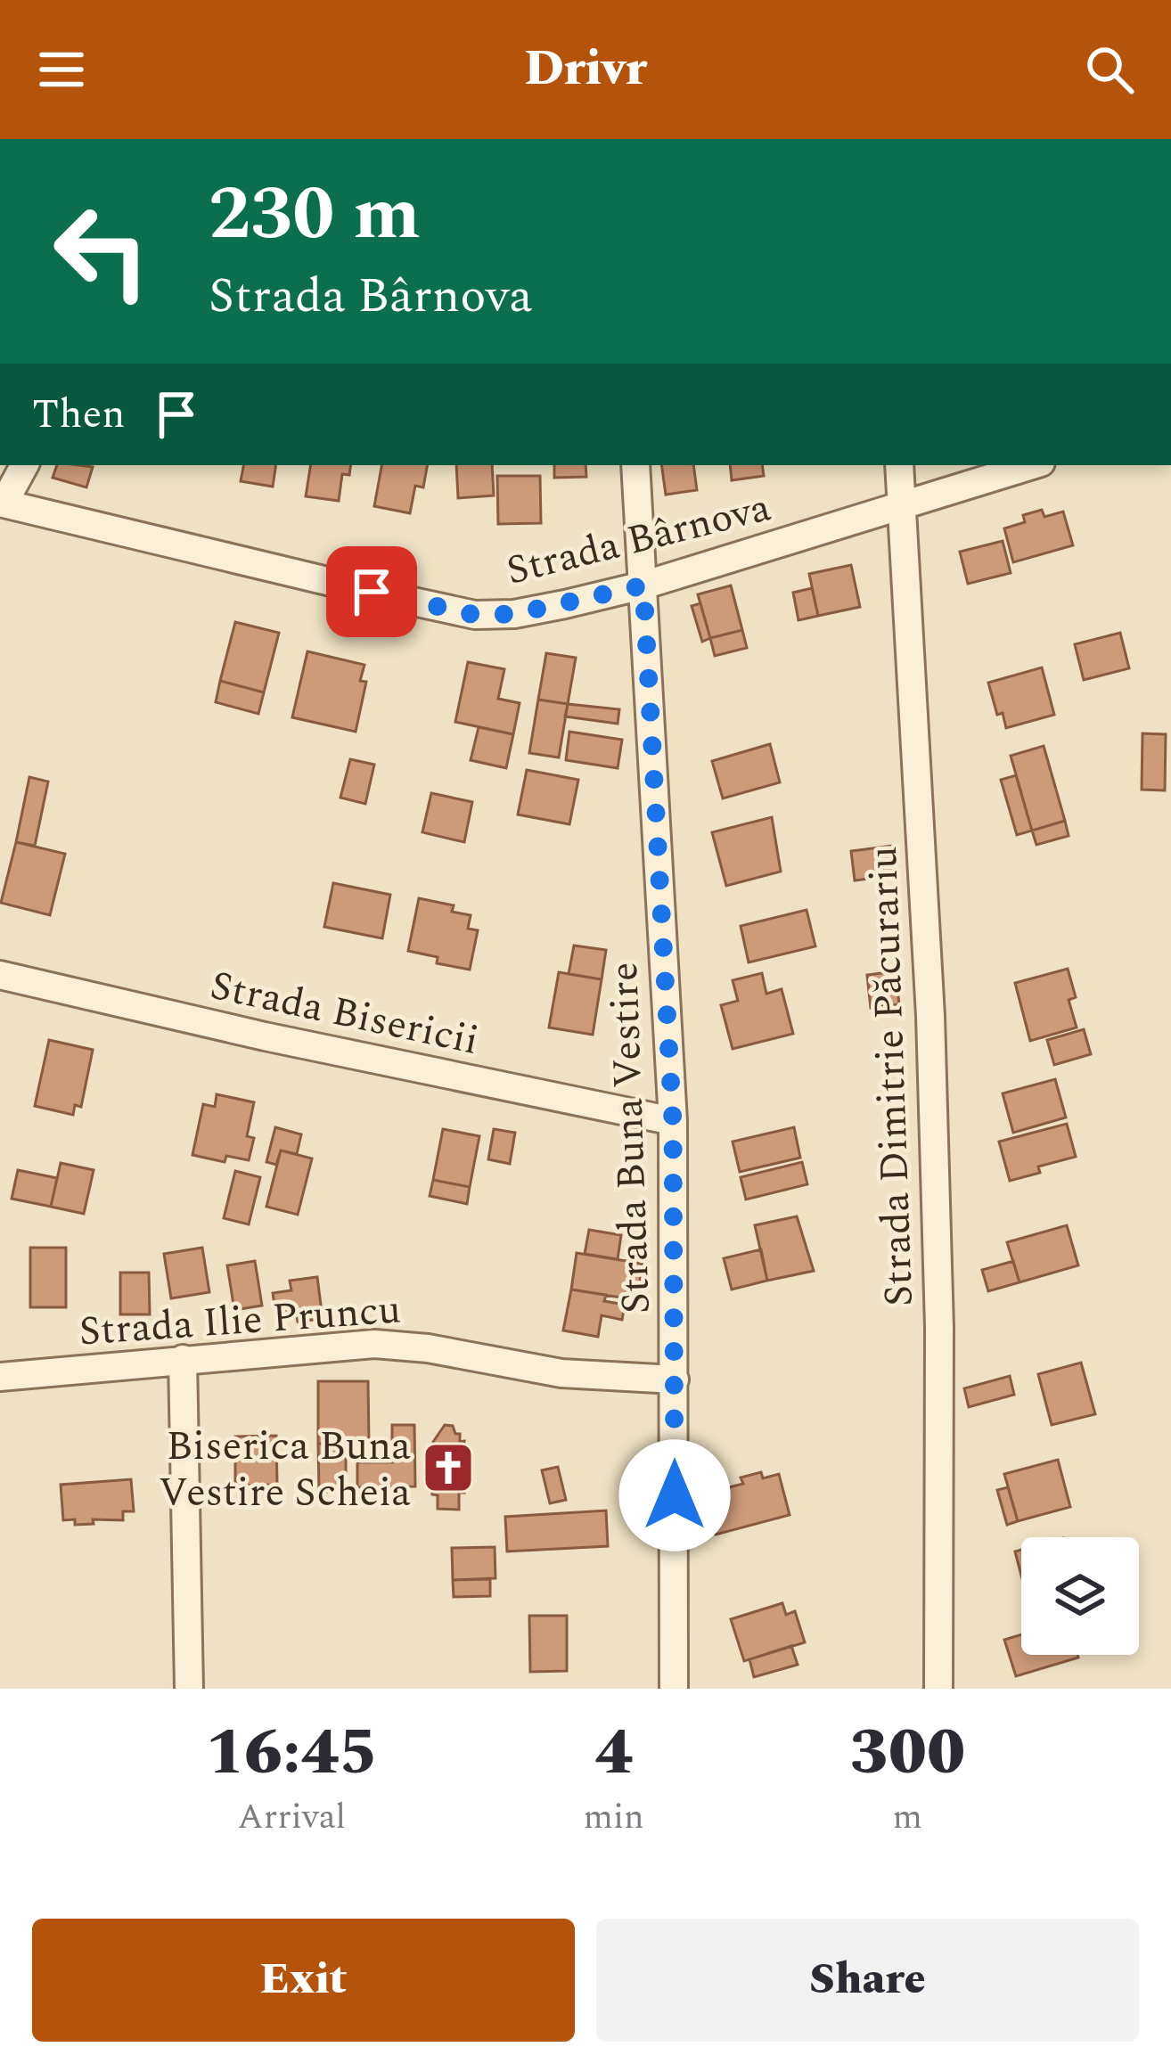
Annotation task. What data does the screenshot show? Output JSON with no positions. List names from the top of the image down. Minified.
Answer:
{"streets":{"street":["Strada Bârnova","Strada Bisericii","Strada Dimitrie Păcurariu","Strada Buna Vestire","Strada Ilie Pruncu"]},"crossings":[["Strada Bârnova","Strada Dimitrie Păcurariu"],["Strada Bârnova","Strada Buna Vestire"],["Strada Bisericii","Strada Buna Vestire"],["Strada Buna Vestire","Strada Ilie Pruncu"]],"places":{"church":["Biserica Buna Vestire Scheia"]},"page":{"header":"Drivr","turn":["230 m","Strada Bârnova"],"then":"Then","eta":["16:45","Arrival","4","min","300","m"],"buttons":["Exit","Share"]}}
